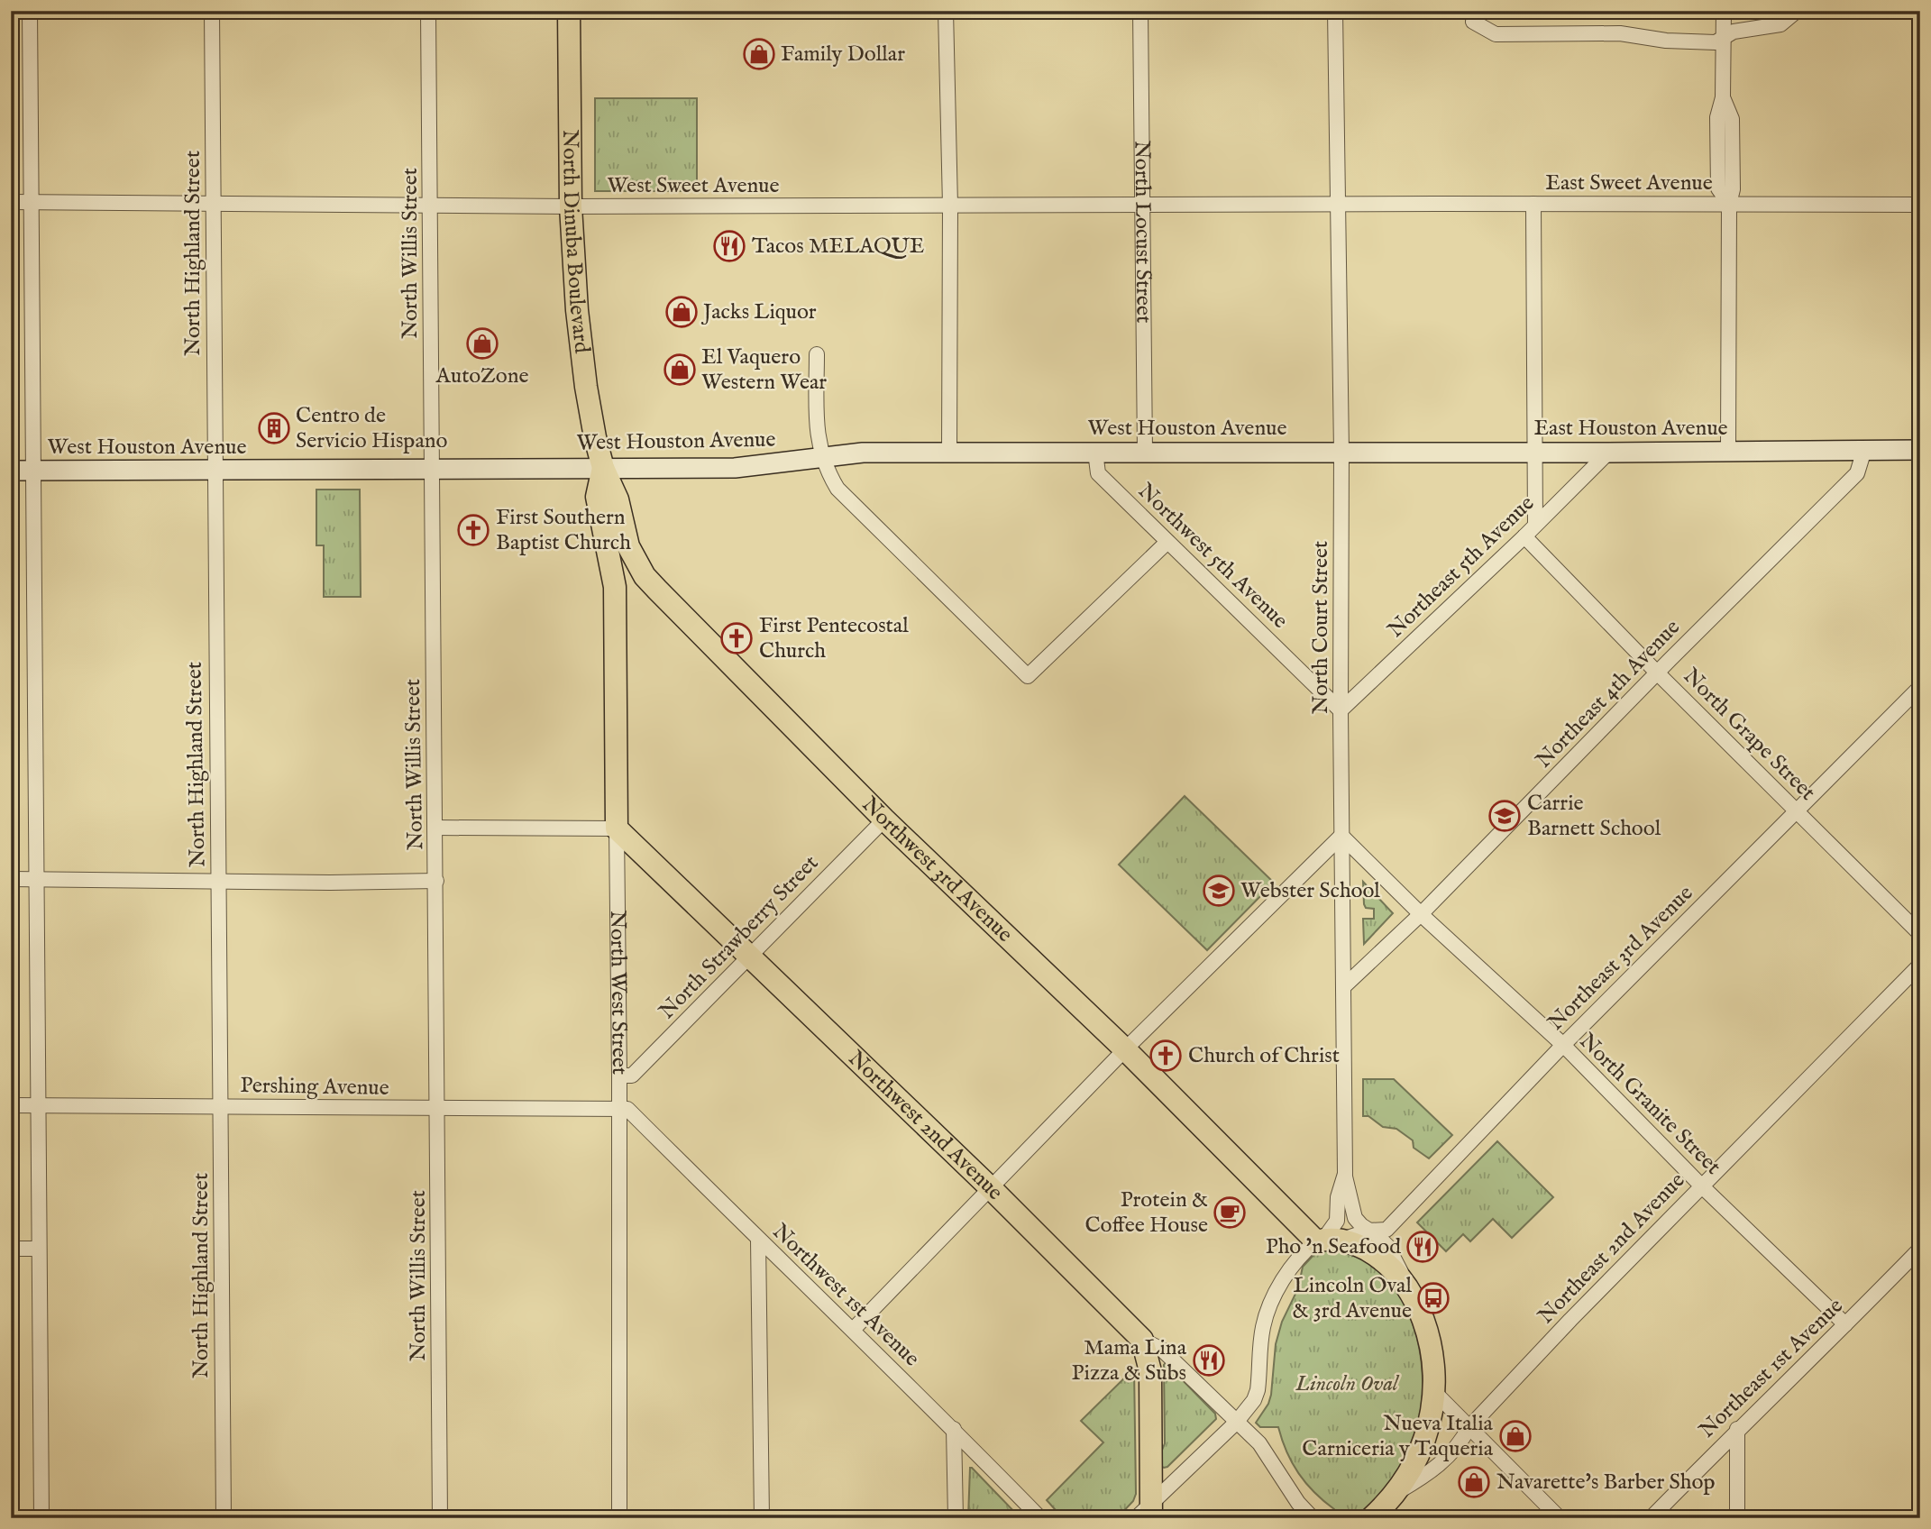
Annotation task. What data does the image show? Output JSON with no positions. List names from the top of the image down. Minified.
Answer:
{"streets":{"main road":["North Dinuba Boulevard","West Houston Avenue","East Houston Avenue","Northwest 3rd Avenue","North West Street","Northwest 2nd Avenue"],"street":["East Sweet Avenue","West Sweet Avenue","North Locust Street","North Highland Street","North Willis Street","Northwest 5th Avenue","Northeast 5th Avenue","North Court Street","Northeast 4th Avenue","North Grape Street","North Strawberry Street","Northeast 3rd Avenue","Pershing Avenue","North Granite Street","Northeast 2nd Avenue","Northwest 1st Avenue","Northeast 1st Avenue"]},"crossings":[["East Sweet Avenue","West Sweet Avenue"],["East Sweet Avenue","North Court Street"],["West Sweet Avenue","North Locust Street"],["West Sweet Avenue","North Dinuba Boulevard"],["West Sweet Avenue","North Highland Street"],["West Sweet Avenue","North Willis Street"],["West Sweet Avenue","North Court Street"],["North Locust Street","West Houston Avenue"],["North Dinuba Boulevard","West Houston Avenue"],["North Dinuba Boulevard","Northwest 3rd Avenue"],["North Dinuba Boulevard","North West Street"],["North Highland Street","West Houston Avenue"],["North Highland Street","Pershing Avenue"],["North Willis Street","West Houston Avenue"],["North Willis Street","Pershing Avenue"],["West Houston Avenue","East Houston Avenue"],["West Houston Avenue","Northwest 5th Avenue"],["West Houston Avenue","North Court Street"],["West Houston Avenue","Northwest 3rd Avenue"],["West Houston Avenue","North West Street"],["East Houston Avenue","Northeast 5th Avenue"],["East Houston Avenue","North Court Street"],["East Houston Avenue","Northeast 4th Avenue"],["Northwest 5th Avenue","Northeast 5th Avenue"],["Northwest 5th Avenue","North Court Street"],["Northeast 5th Avenue","North Court Street"],["Northeast 5th Avenue","North Grape Street"],["North Court Street","Northeast 4th Avenue"],["North Court Street","Northwest 3rd Avenue"],["North Court Street","North Granite Street"],["Northeast 4th Avenue","North Grape Street"],["Northeast 4th Avenue","North Granite Street"],["North Grape Street","Northeast 3rd Avenue"],["Northwest 3rd Avenue","North Strawberry Street"],["Northwest 3rd Avenue","North West Street"],["North Strawberry Street","North West Street"],["North Strawberry Street","Northwest 2nd Avenue"],["Northeast 3rd Avenue","North Granite Street"],["North West Street","Pershing Avenue"],["North West Street","Northwest 2nd Avenue"],["North West Street","Northwest 1st Avenue"],["Pershing Avenue","Northwest 1st Avenue"],["North Granite Street","Northeast 2nd Avenue"],["North Granite Street","Northeast 1st Avenue"]],"parks":["Lincoln Oval"],"places":{"shop":["Family Dollar","Jacks Liquor","AutoZone","El Vaquero Western Wear","Nueva Italia Carniceria y Taqueria","Navarette's Barber Shop"],"restaurant":["Tacos MELAQUE","Pho 'n Seafood","Mama Lina Pizza & Subs"],"building":["Centro de Servicio Hispano"],"church":["First Southern Baptist Church","First Pentecostal Church","Church of Christ"],"school or university":["Carrie Barnett School","Webster School"],"cafe":["Protein & Coffee House"],"bus stop":["Lincoln Oval & 3rd Avenue"]}}
